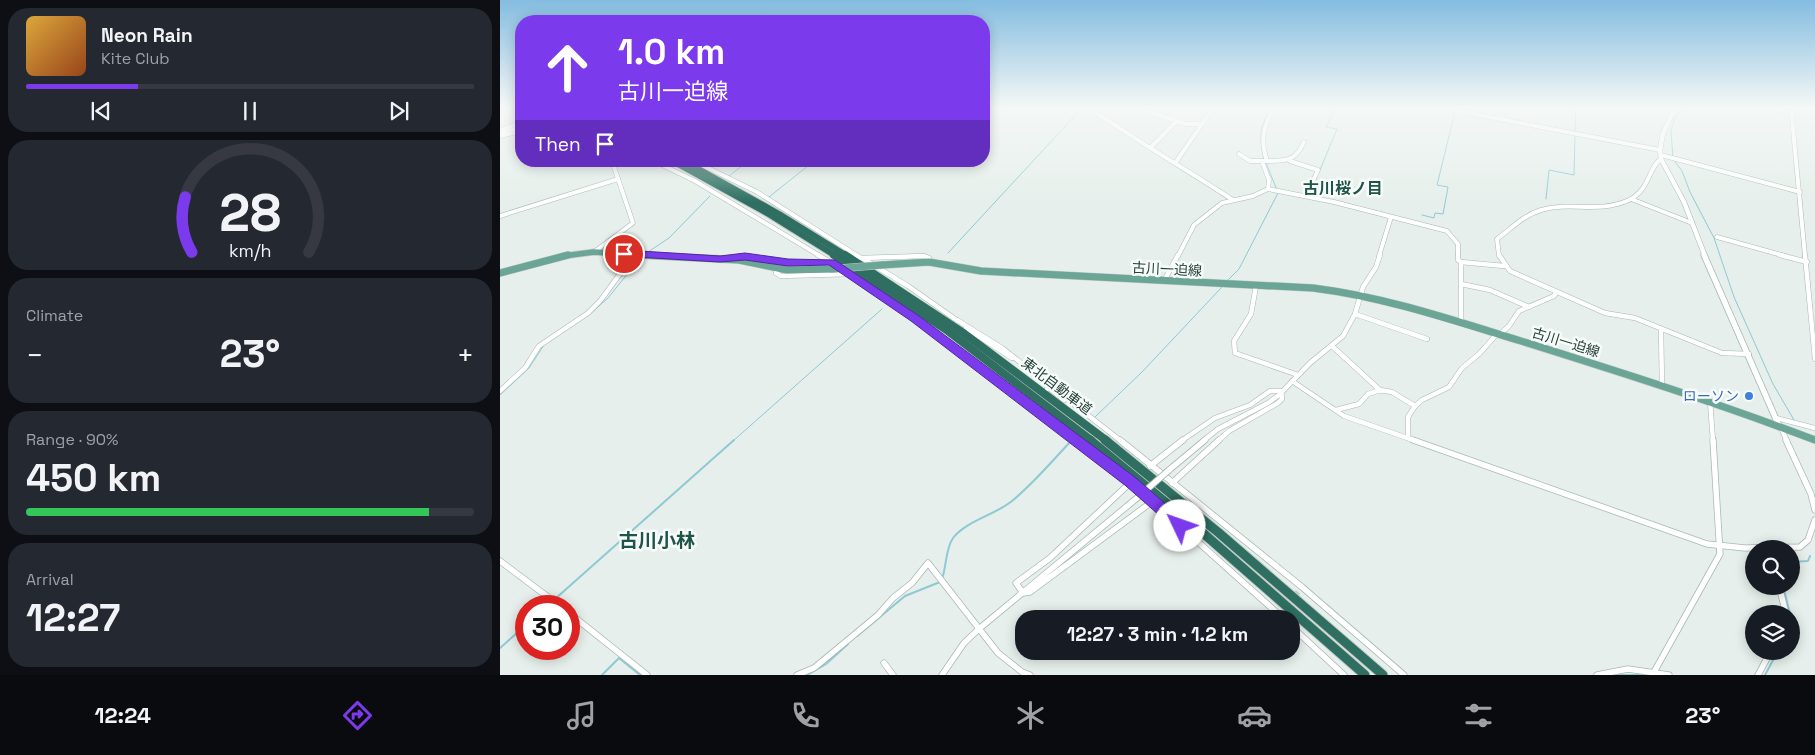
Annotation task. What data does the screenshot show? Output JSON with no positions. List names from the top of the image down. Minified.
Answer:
{"streets":{"highway":["東北自動車道"],"main road":["古川一迫線"]},"districts":["古川桜ノ目","古川小林"],"places":["ローソン"],"page":{"turn":["1.0 km","古川一迫線"],"song":["Neon Rain","Kite Club"],"then":"Then","tile":["Climate",["Range · 90%","450 km"],["Arrival","12:27"]],"heat":["−","23°","+"],"limit":"30","trip":"12:27 · 3 min · 1.2 km","tabs":["12:24","23°"],"gauge":["28","km/h"]}}
